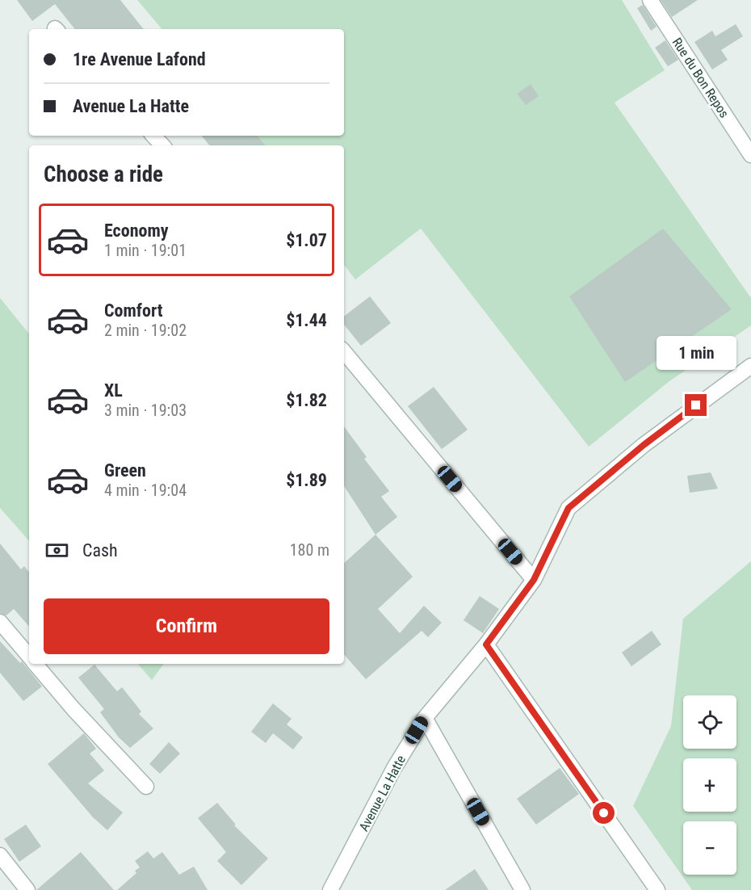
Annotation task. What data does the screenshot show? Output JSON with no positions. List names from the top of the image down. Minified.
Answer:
{"streets":{"street":["Rue du Bon Repos","Avenue La Hatte"]},"page":{"banner":["1re Avenue Lafond","Avenue La Hatte"],"heading":"Choose a ride","list":[{"name":"Economy","note":"1 min · 19:01","value":"$1.07"},{"name":"Comfort","note":"2 min · 19:02","value":"$1.44"},{"name":"XL","note":"3 min · 19:03","value":"$1.82"},{"name":"Green","note":"4 min · 19:04","value":"$1.89"}],"bubble":"1 min","pay":["Cash","180 m"],"buttons":"Confirm","map_buttons":["+","−"]}}
